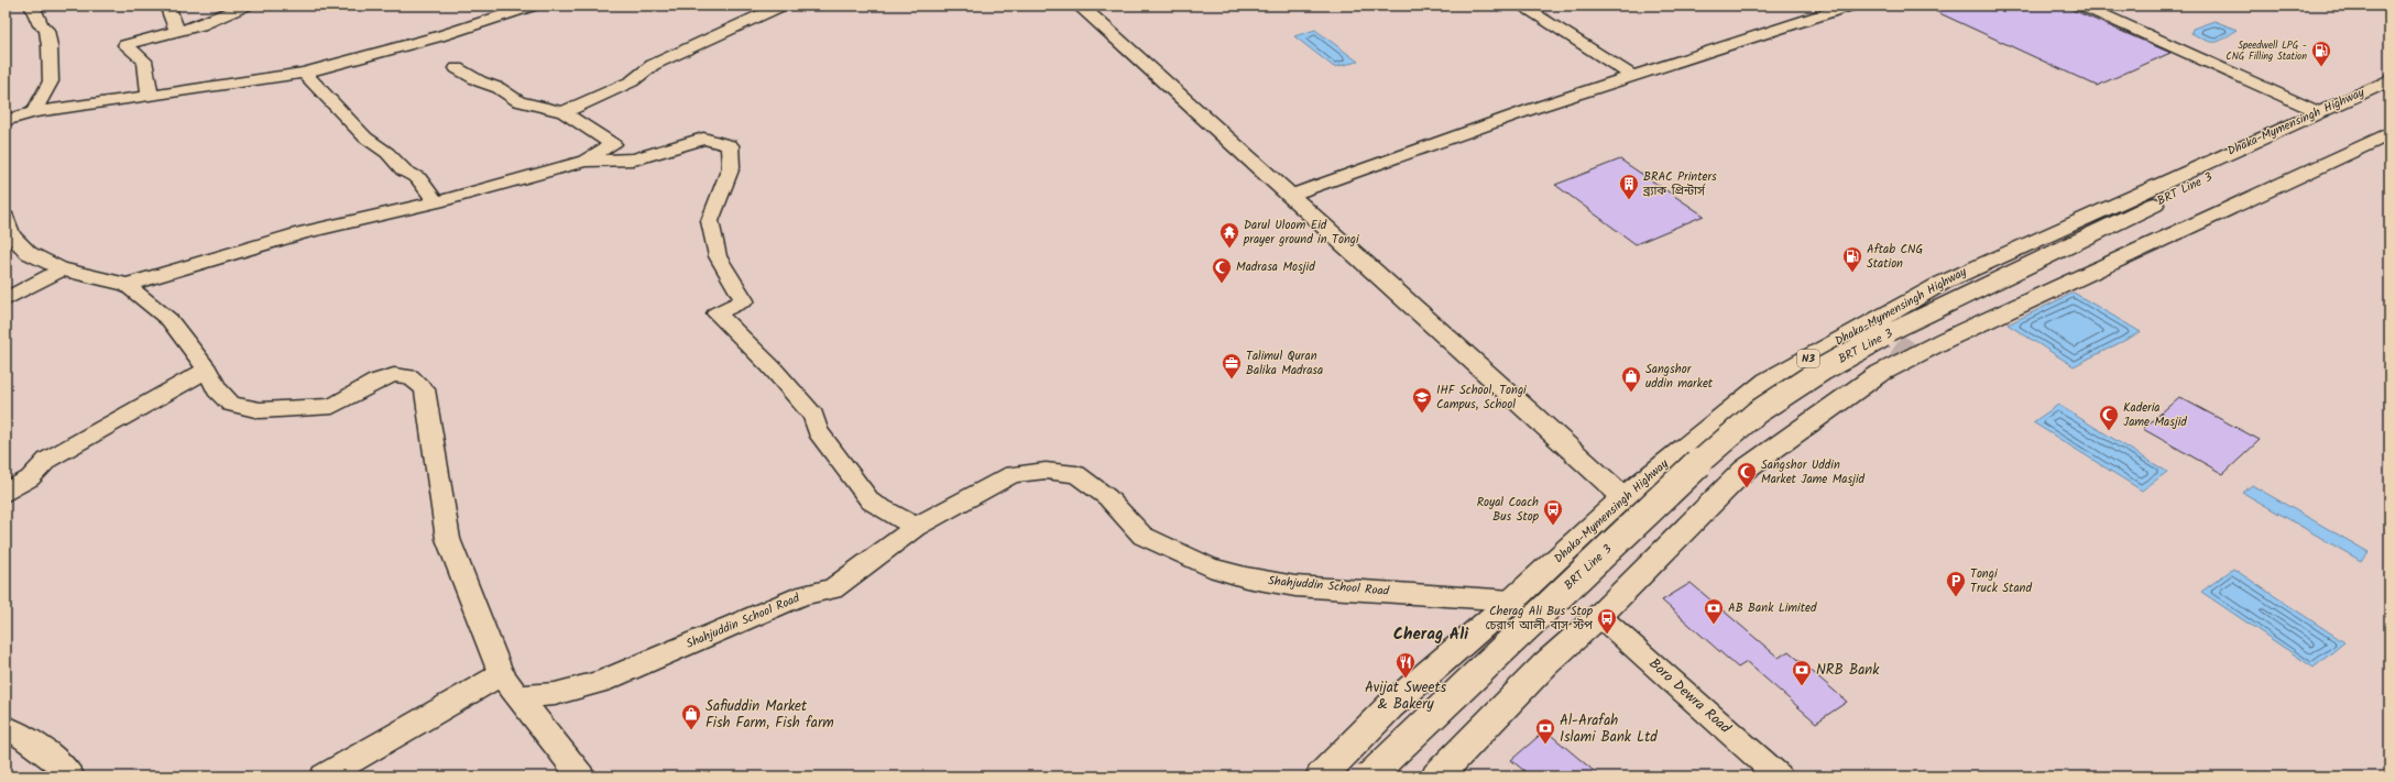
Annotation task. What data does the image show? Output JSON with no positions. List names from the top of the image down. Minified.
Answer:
{"streets":{"main road":["Dhaka-Mymensingh Highway","BRT Line 3","N3"],"street":["Shahjuddin School Road","Boro Dewra Road"]},"crossings":[["Dhaka-Mymensingh Highway","Shahjuddin School Road"]],"districts":["Cherag Ali"],"places":{"fuel station":["Speedwell LPG - CNG Filling Station","Aftab CNG Station"],"building":["BRAC Printers ব্র্যাক প্রিন্টার্স"],"temple":["Darul Uloom Eid prayer ground in Tongi"],"mosque":["Madrasa Mosjid","Kaderia Jame Masjid","Sangshor Uddin Market Jame Masjid"],"office":["Talimul Quran Balika Madrasa"],"shop":["Sangshor uddin market","Safiuddin Market Fish Farm, Fish farm"],"school or university":["IHF School, Tongi Campus, School"],"bus stop":["Royal Coach Bus Stop","Cherag Ali Bus Stop চেরাগ আলী বাস স্টপ"],"parking":["Tongi Truck Stand"],"bank":["AB Bank Limited","NRB Bank","Al-Arafah Islami Bank Ltd"],"restaurant":["Avijat Sweets & Bakery"]}}
